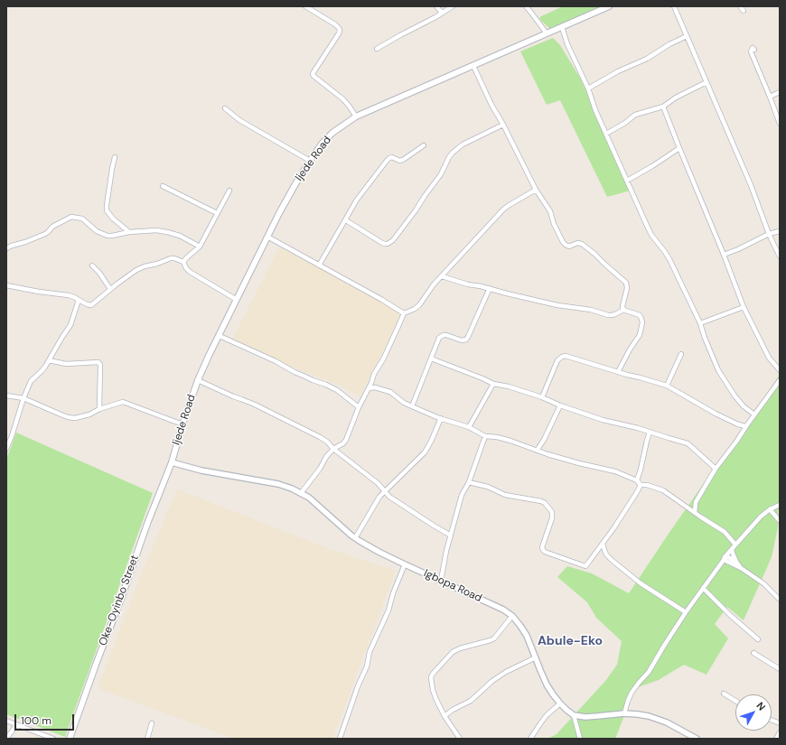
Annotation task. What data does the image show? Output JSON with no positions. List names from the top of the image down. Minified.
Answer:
{"streets":{"main road":["Ijede Road","Oke-Oyinbo Street"],"street":["Igbopa Road"]},"crossings":[["Ijede Road","Igbopa Road"],["Ijede Road","Oke-Oyinbo Street"],["Igbopa Road","Oke-Oyinbo Street"]],"districts":["Abule-Eko"],"scale_bar":"100 m","north":"top right"}
